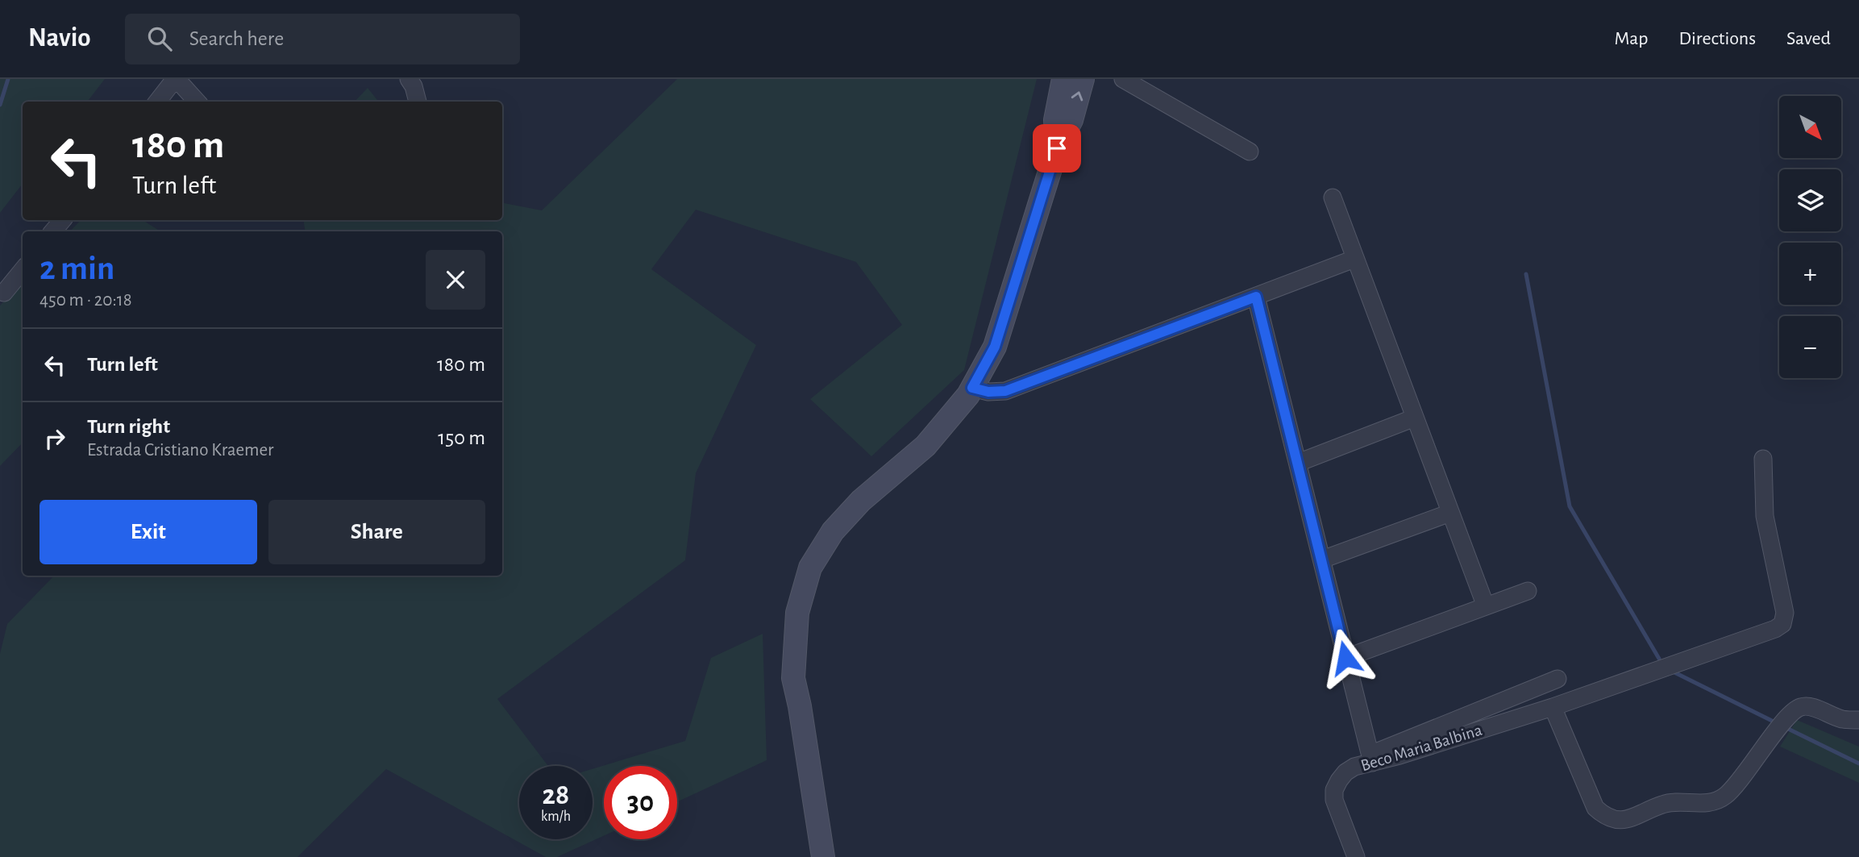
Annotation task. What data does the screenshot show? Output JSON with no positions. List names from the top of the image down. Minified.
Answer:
{"streets":{"street":["Beco Maria Balbina"]},"north":"bottom right","page":{"header":"Navio","search":"Search here","nav":["Map","Directions","Saved"],"map_buttons":["+","−"],"turn":["180 m","Turn left"],"heading":["2 min","450 m · 20:18"],"list":[{"name":"Turn left","value":"180 m"},{"name":"Turn right","note":"Estrada Cristiano Kraemer","value":"150 m"}],"buttons":["Exit","Share"],"speed":"28 km/h","limit":"30"}}
